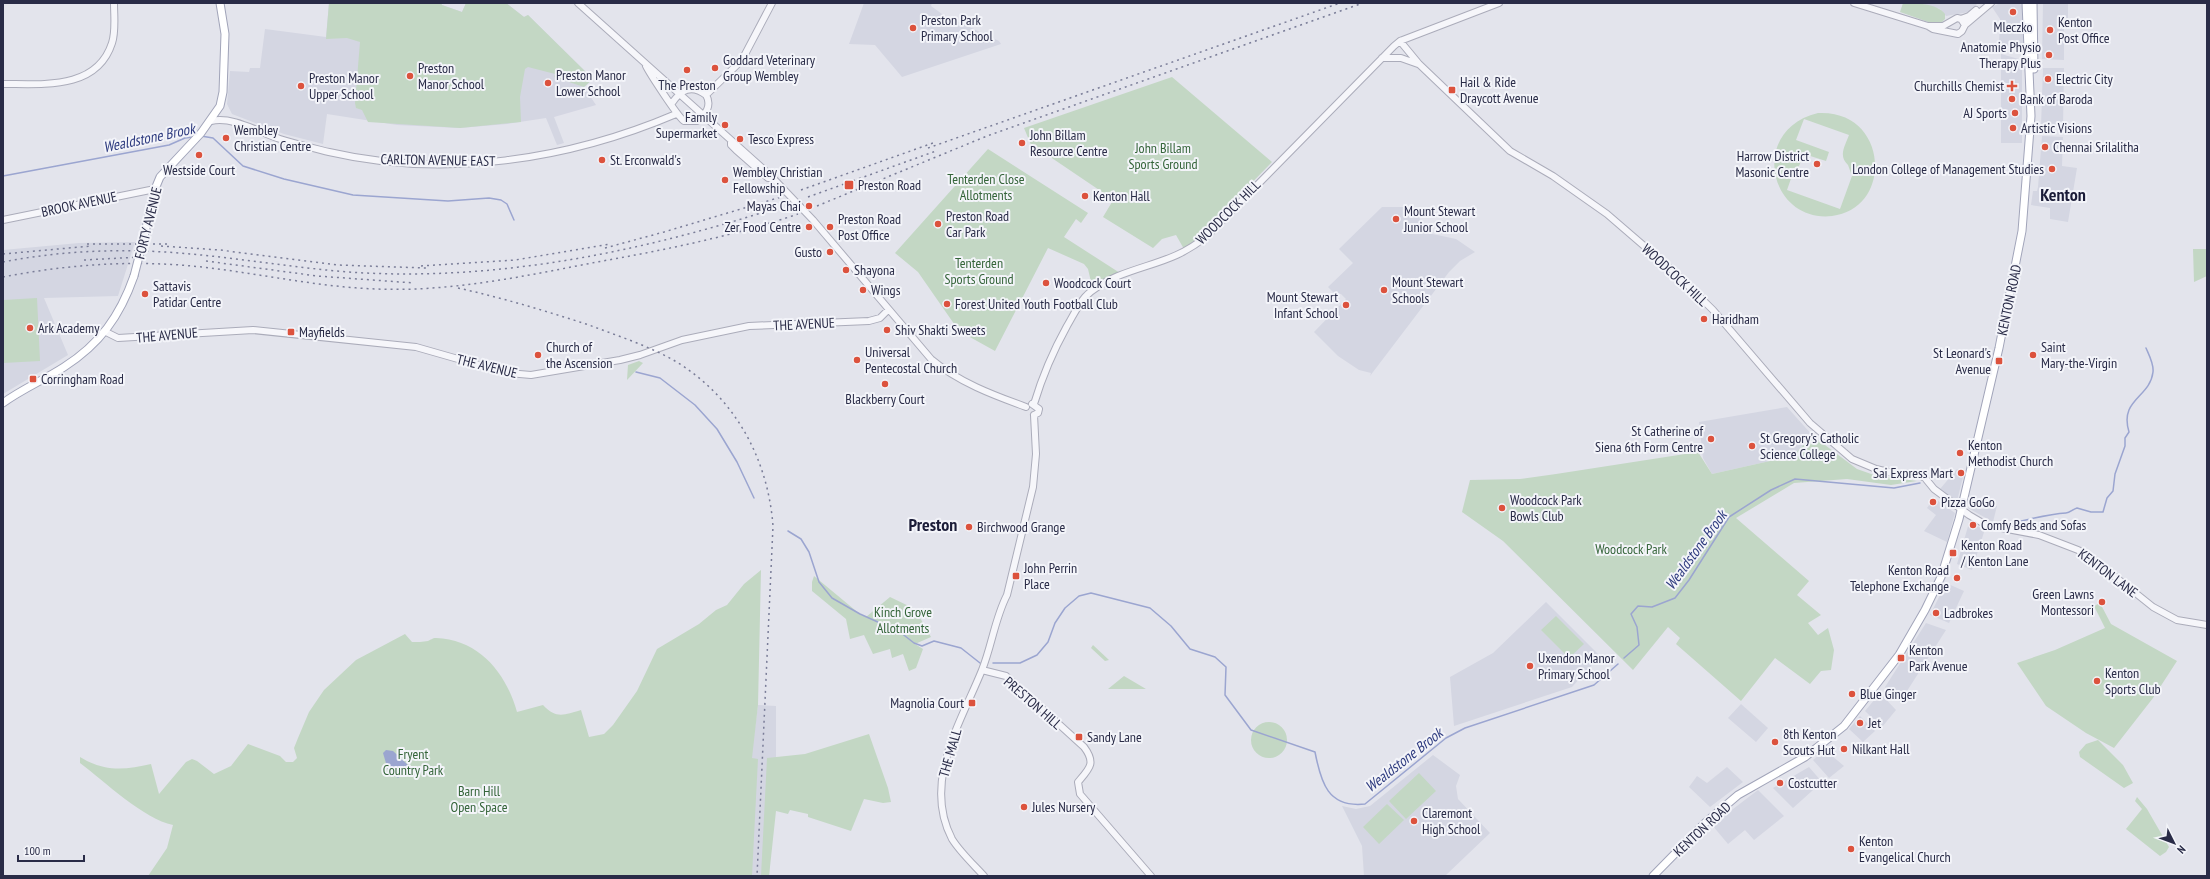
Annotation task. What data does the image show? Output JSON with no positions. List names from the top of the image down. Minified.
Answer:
{"streets":{"main road":["FORTY AVENUE","KENTON ROAD"],"street":["CARLTON AVENUE EAST","BROOK AVENUE","WOODCOCK HILL","THE AVENUE","KENTON LANE","PRESTON HILL","THE MALL"]},"crossings":[["BROOK AVENUE","FORTY AVENUE"],["WOODCOCK HILL","KENTON ROAD"],["WOODCOCK HILL","KENTON LANE"],["FORTY AVENUE","THE AVENUE"],["KENTON ROAD","KENTON LANE"],["PRESTON HILL","THE MALL"]],"districts":["Kenton","Preston"],"water":["Wealdstone Brook"],"parks":["John Billam Sports Ground","Tenterden Close Allotments","Tenterden Sports Ground","Woodcock Park","Kinch Grove Allotments","Fryent Country Park","Barn Hill Open Space"],"places":{"other":["Mleczko","Preston Park Primary School","Kenton Post Office","Anatomie Physio Therapy Plus","Goddard Veterinary Group Wembley","The Preston","Preston Manor School","Electric City","Preston Manor Lower School","Preston Manor Upper School","Bank of Baroda","AJ Sports","Family Supermarket","Artistic Visions","Wembley Christian Centre","Tesco Express","John Billam Resource Centre","Chennai Srilalitha","Westside Court","St. Erconwald's","Harrow District Masonic Centre","London College of Management Studies","Wembley Christian Fellowship","Kenton Hall","Mayas Chai","Mount Stewart Junior School","Preston Road Car Park","Zer Food Centre","Preston Road Post Office","Gusto","Shayona","Woodcock Court","Wings","Mount Stewart Schools","Sattavis Patidar Centre","Forest United Youth Football Club","Mount Stewart Infant School","Haridham","Ark Academy","Shiv Shakti Sweets","Church of the Ascension","Saint Mary-the-Virgin","Universal Pentecostal Church","Blackberry Court","St Catherine of Siena 6th Form Centre","St Gregory's Catholic Science College","Kenton Methodist Church","Sai Express Mart","Pizza GoGo","Woodcock Park Bowls Club","Comfy Beds and Sofas","Birchwood Grange","Kenton Road Telephone Exchange","Green Lawns Montessori","Ladbrokes","Uxendon Manor Primary School","Kenton Sports Club","Blue Ginger","Jet","8th Kenton Scouts Hut","Nilkant Hall","Costcutter","Jules Nursery","Claremont High School","Kenton Evangelical Church"],"health":["Churchills Chemist"],"transit":["Hail & Ride Draycott Avenue","Preston Road","Mayfields","St Leonard's Avenue","Corringham Road","Kenton Road / Kenton Lane","John Perrin Place","Kenton Park Avenue","Magnolia Court","Sandy Lane"]},"scale_bar":"100 m","north":"bottom right"}
